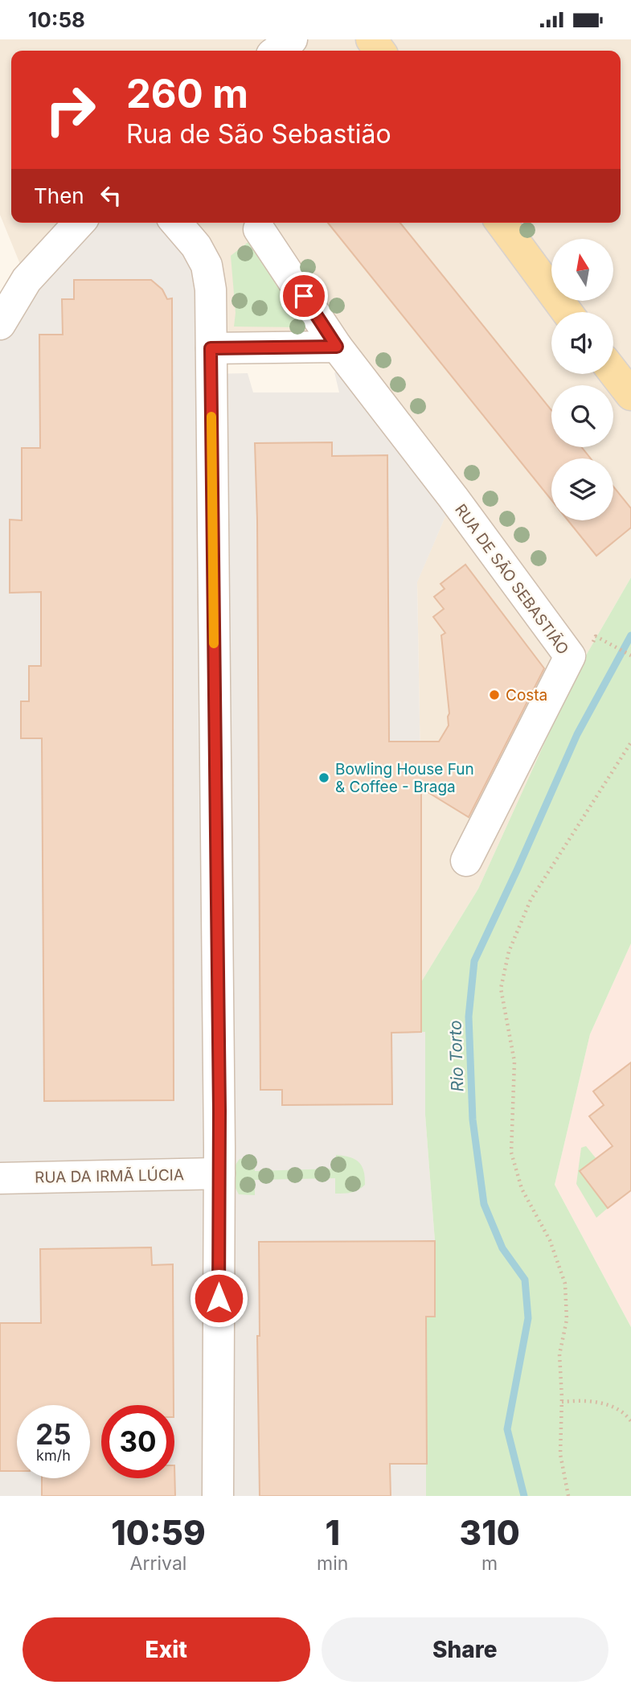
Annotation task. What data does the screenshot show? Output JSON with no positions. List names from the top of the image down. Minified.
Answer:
{"streets":{"street":["RUA DE SÃO SEBASTIÃO","RUA DA IRMÃ LÚCIA"]},"water":["Rio Torto"],"places":["Costa","Bowling House Fun & Coffee - Braga"],"north":"top","page":{"status":"10:58","turn":["260 m","Rua de São Sebastião"],"then":"Then","speed":"25 km/h","limit":"30","eta":["10:59","Arrival","1","min","310","m"],"buttons":["Exit","Share"]}}
